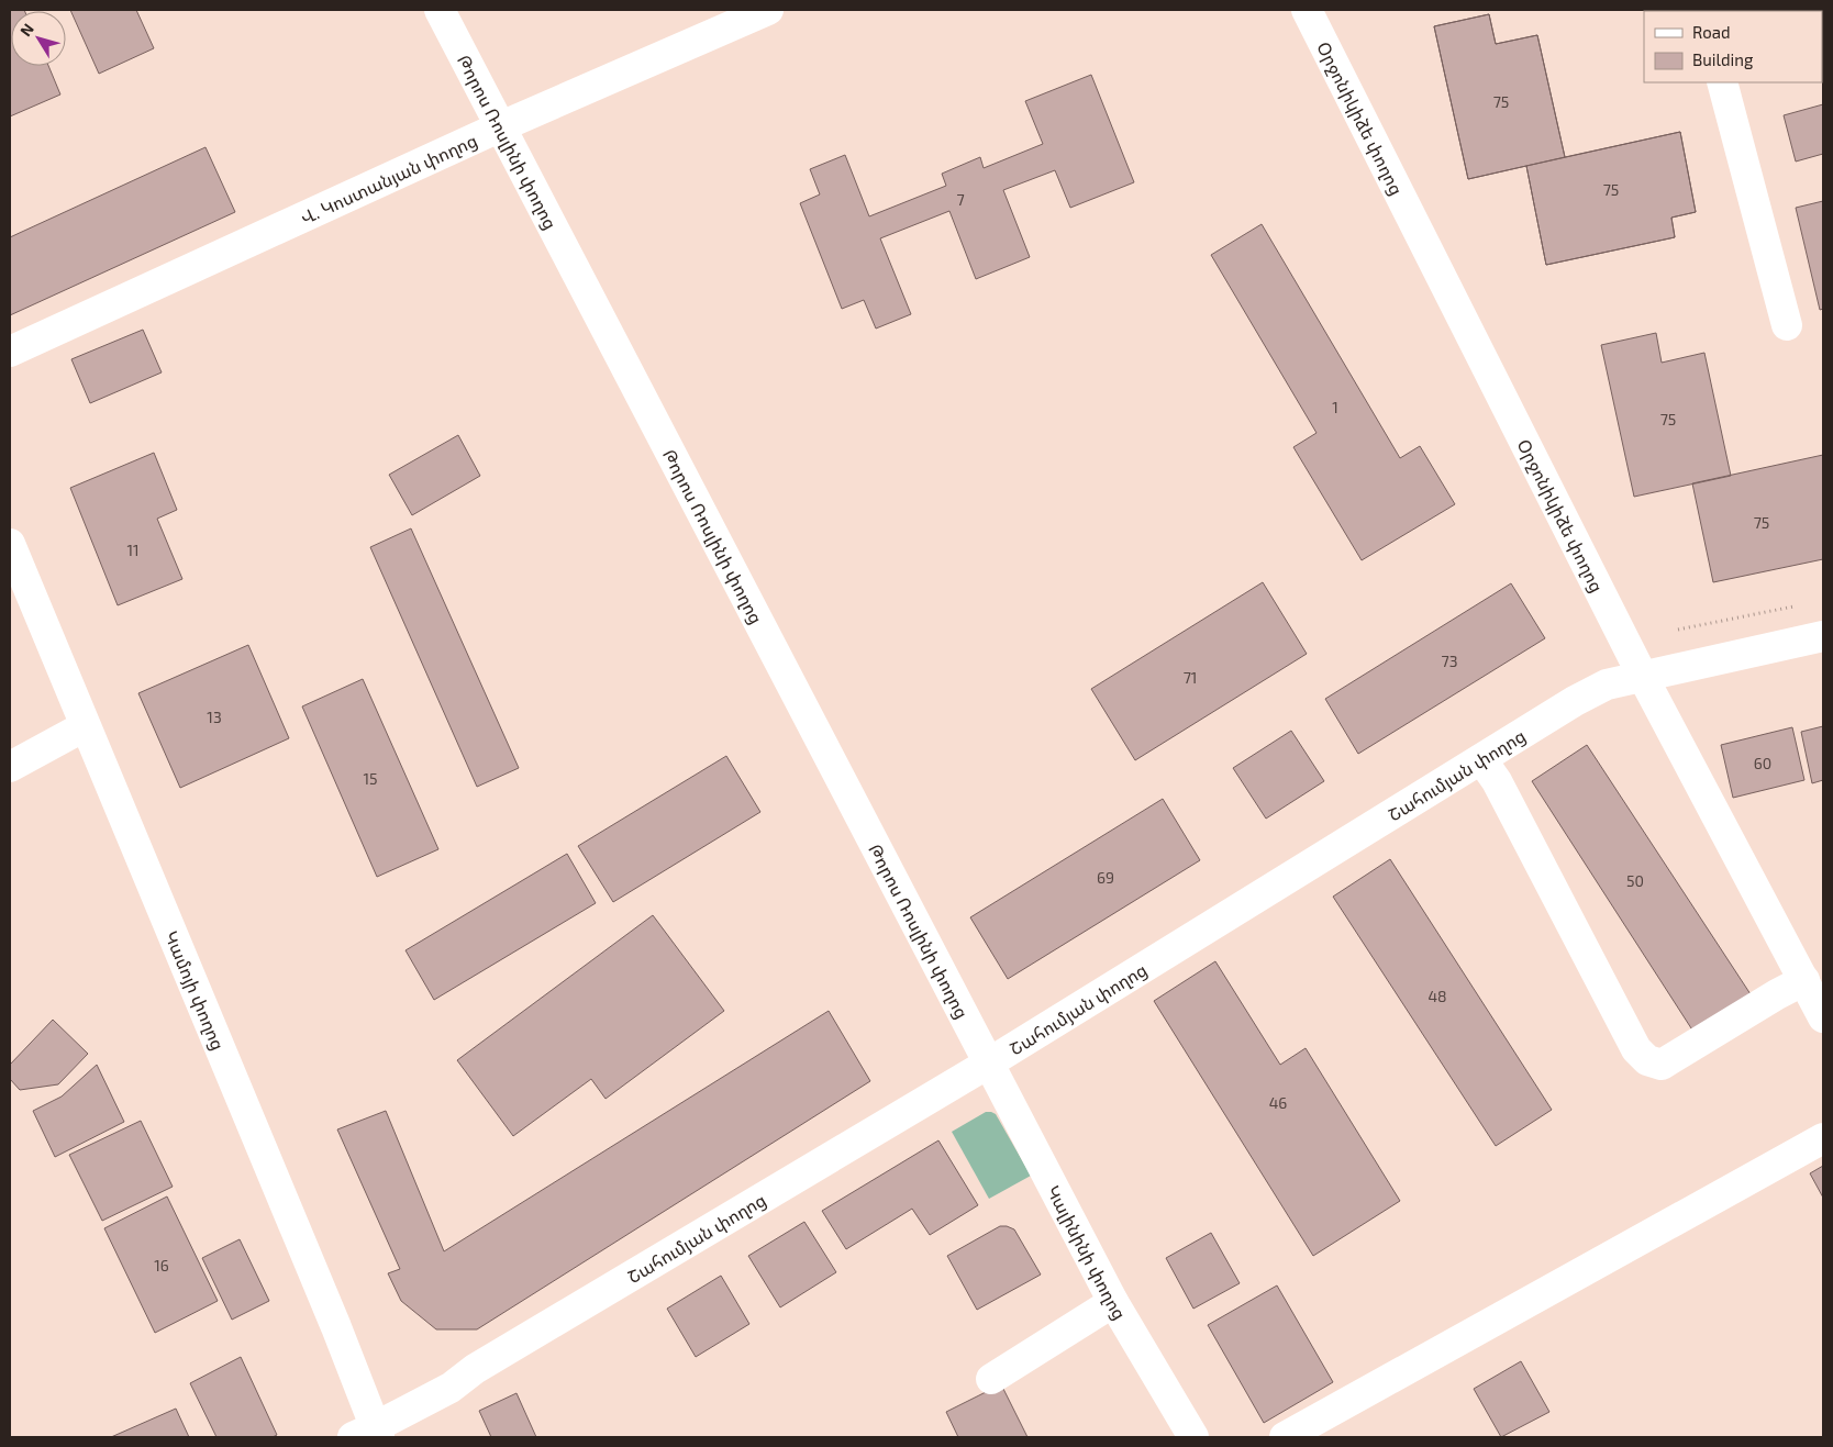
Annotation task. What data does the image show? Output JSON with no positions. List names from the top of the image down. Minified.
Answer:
{"streets":{"street":["Օրջոնիկիձե փողոց","Թորոս Ռոսլինի փողոց","Վ. Կոստանյան փողոց","Շահումյան փողոց","Կամոյի փողոց","Կալինինի փողոց"]},"crossings":[["Օրջոնիկիձե փողոց","Շահումյան փողոց"],["Թորոս Ռոսլինի փողոց","Վ. Կոստանյան փողոց"],["Թորոս Ռոսլինի փողոց","Շահումյան փողոց"],["Թորոս Ռոսլինի փողոց","Կալինինի փողոց"],["Շահումյան փողոց","Կամոյի փողոց"],["Շահումյան փողոց","Կալինինի փողոց"]],"house_numbers":["75","75","7","1","75","75","11","73","71","13","60","15","69","50","48","46","16"],"legend":["Road","Building"],"north":"top left"}
